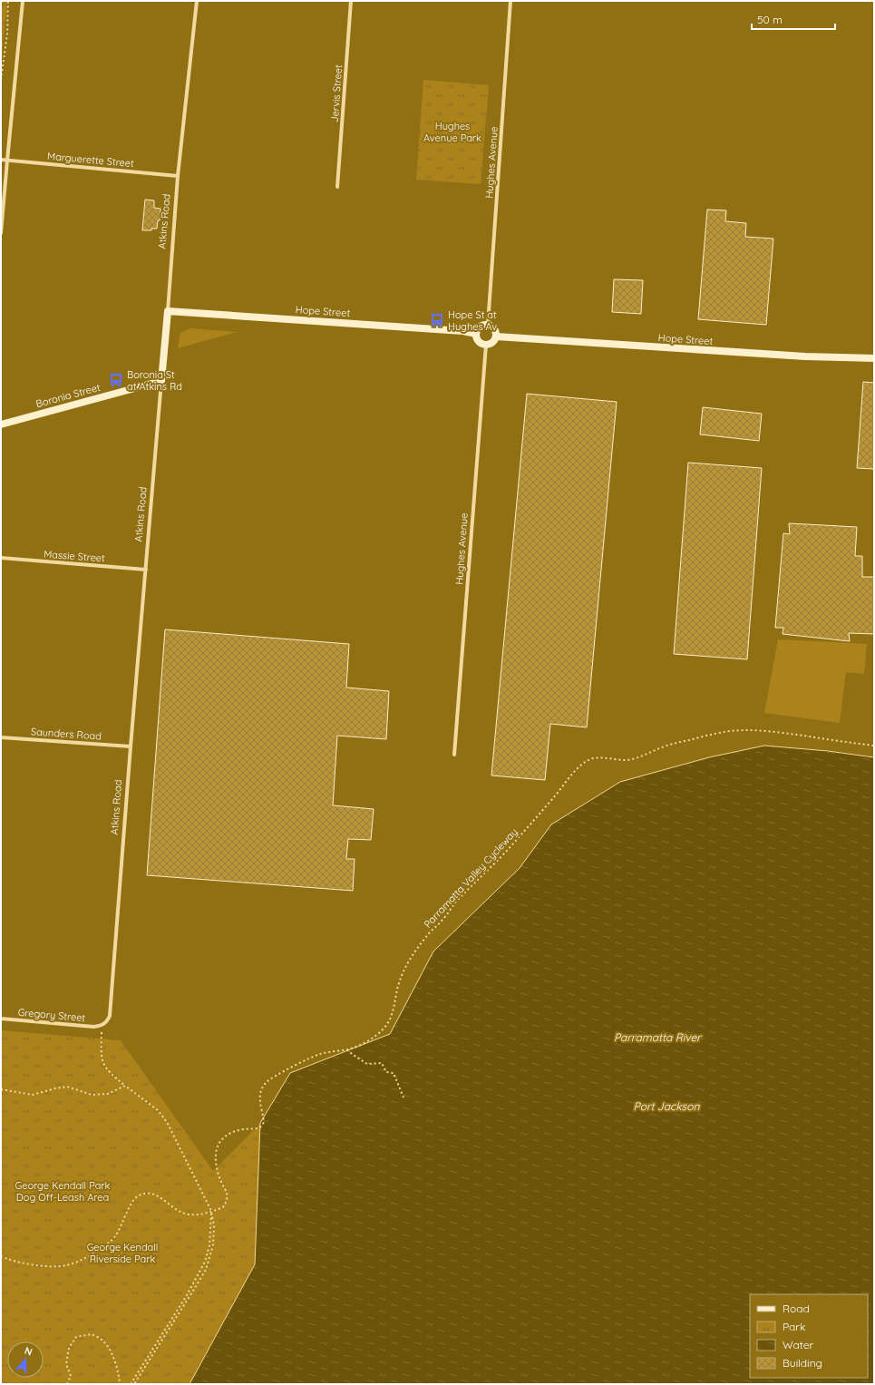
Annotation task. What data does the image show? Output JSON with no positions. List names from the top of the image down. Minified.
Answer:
{"streets":{"street":["Jervis Street","Marguerette Street","Hughes Avenue","Atkins Road","Hope Street","Boronia Street","Massie Street","Saunders Road","Gregory Street"],"path":["Parramatta Valley Cycleway"]},"crossings":[["Marguerette Street","Atkins Road"],["Hughes Avenue","Hope Street"],["Atkins Road","Hope Street"],["Atkins Road","Boronia Street"],["Atkins Road","Massie Street"],["Atkins Road","Saunders Road"],["Atkins Road","Gregory Street"]],"water":["Parramatta River","Port Jackson"],"parks":["Hughes Avenue Park","George Kendall Park Dog Off-Leash Area","George Kendall Riverside Park"],"places":{"bus stop":["Hope St at Hughes Av","Boronia St at Atkins Rd"]},"legend":["Road","Park","Water","Building"],"scale_bar":"50 m","north":"top"}
